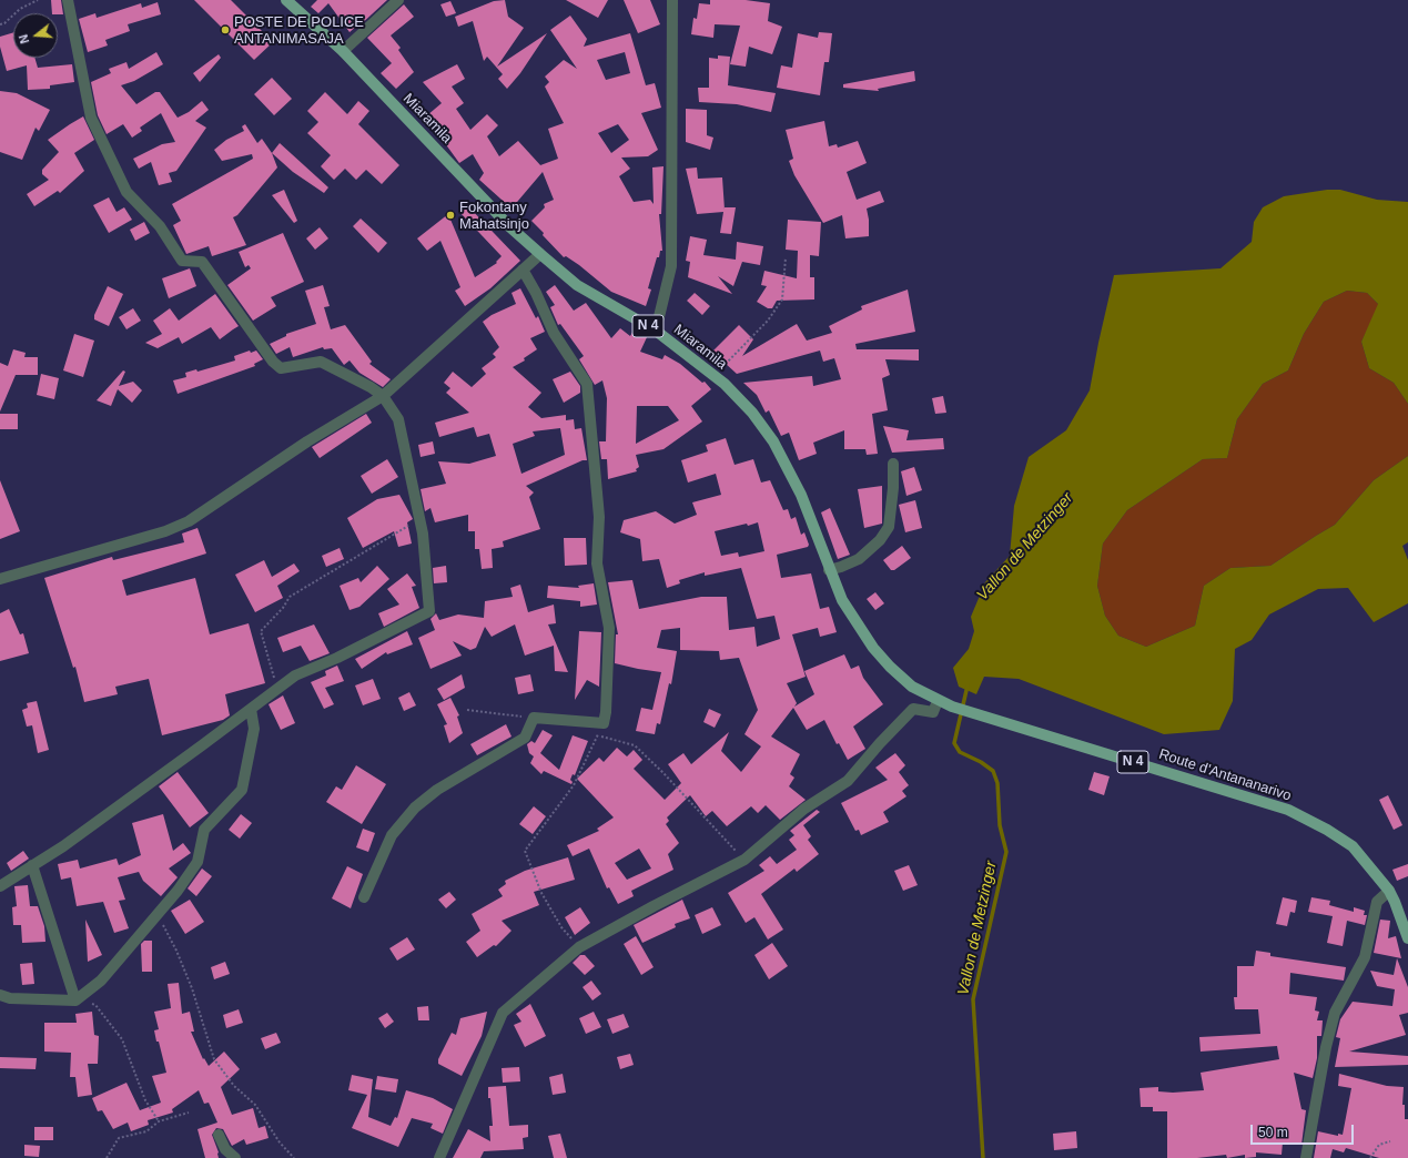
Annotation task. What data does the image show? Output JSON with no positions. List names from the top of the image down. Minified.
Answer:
{"streets":{"main road":["Miaramila","N 4","Route d'Antananarivo"]},"crossings":[["Miaramila","Route d'Antananarivo"]],"water":["Vallon de Metzinger"],"places":["POSTE DE POLICE ANTANIMASAJA","Fokontany Mahatsinjo"],"scale_bar":"50 m","north":"left"}
